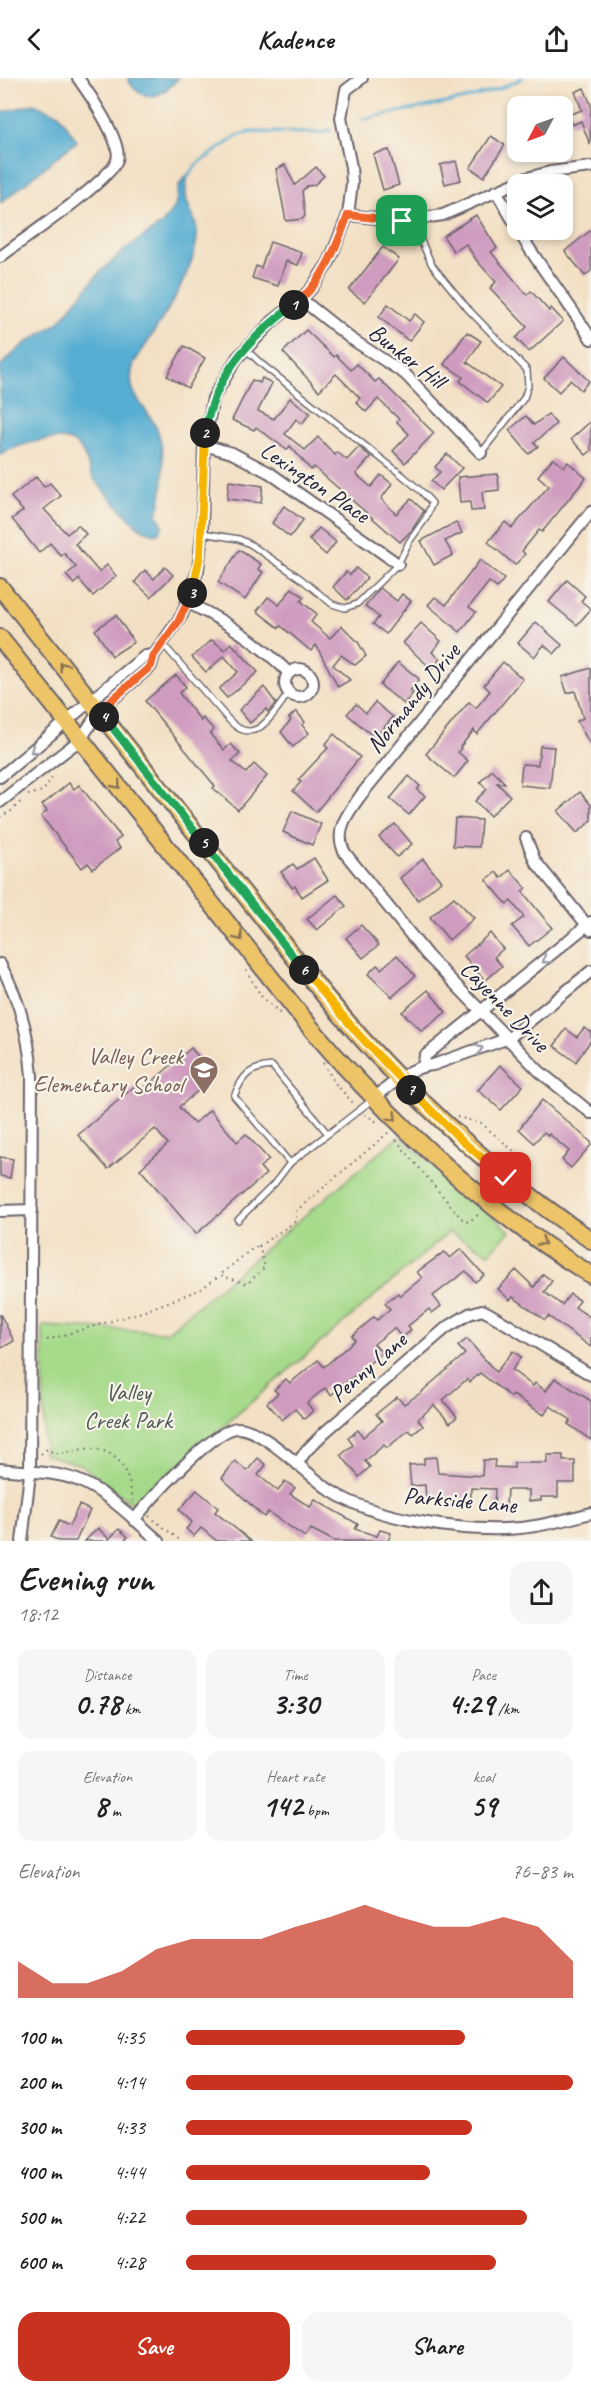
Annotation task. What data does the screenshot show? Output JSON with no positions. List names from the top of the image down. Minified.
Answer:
{"streets":{"street":["Bunker Hill","Lexington Place","Normandy Drive","Cayenne Drive","Penny Lane","Parkside Lane"]},"crossings":[["Normandy Drive","Cayenne Drive"],["Penny Lane","Parkside Lane"]],"parks":["Valley Creek Park"],"places":{"school or university":["Valley Creek Elementary School"]},"north":"bottom left","page":{"header":"Kadence","pins":["1","2","3","4","5","6","7"],"heading":["Evening run","18:12"],"stats":[["Distance","0.78 km"],["Time","3:30"],["Pace","4:29 /km"],["Elevation","8 m"],["Heart rate","142 bpm"],["kcal","59"]],"chart":["Elevation","76–83 m"],"list":[{"name":"100 m","note":"4:35"},{"name":"200 m","note":"4:14"},{"name":"300 m","note":"4:33"},{"name":"400 m","note":"4:44"},{"name":"500 m","note":"4:22"},{"name":"600 m","note":"4:28"}],"buttons":["Save","Share"]}}
